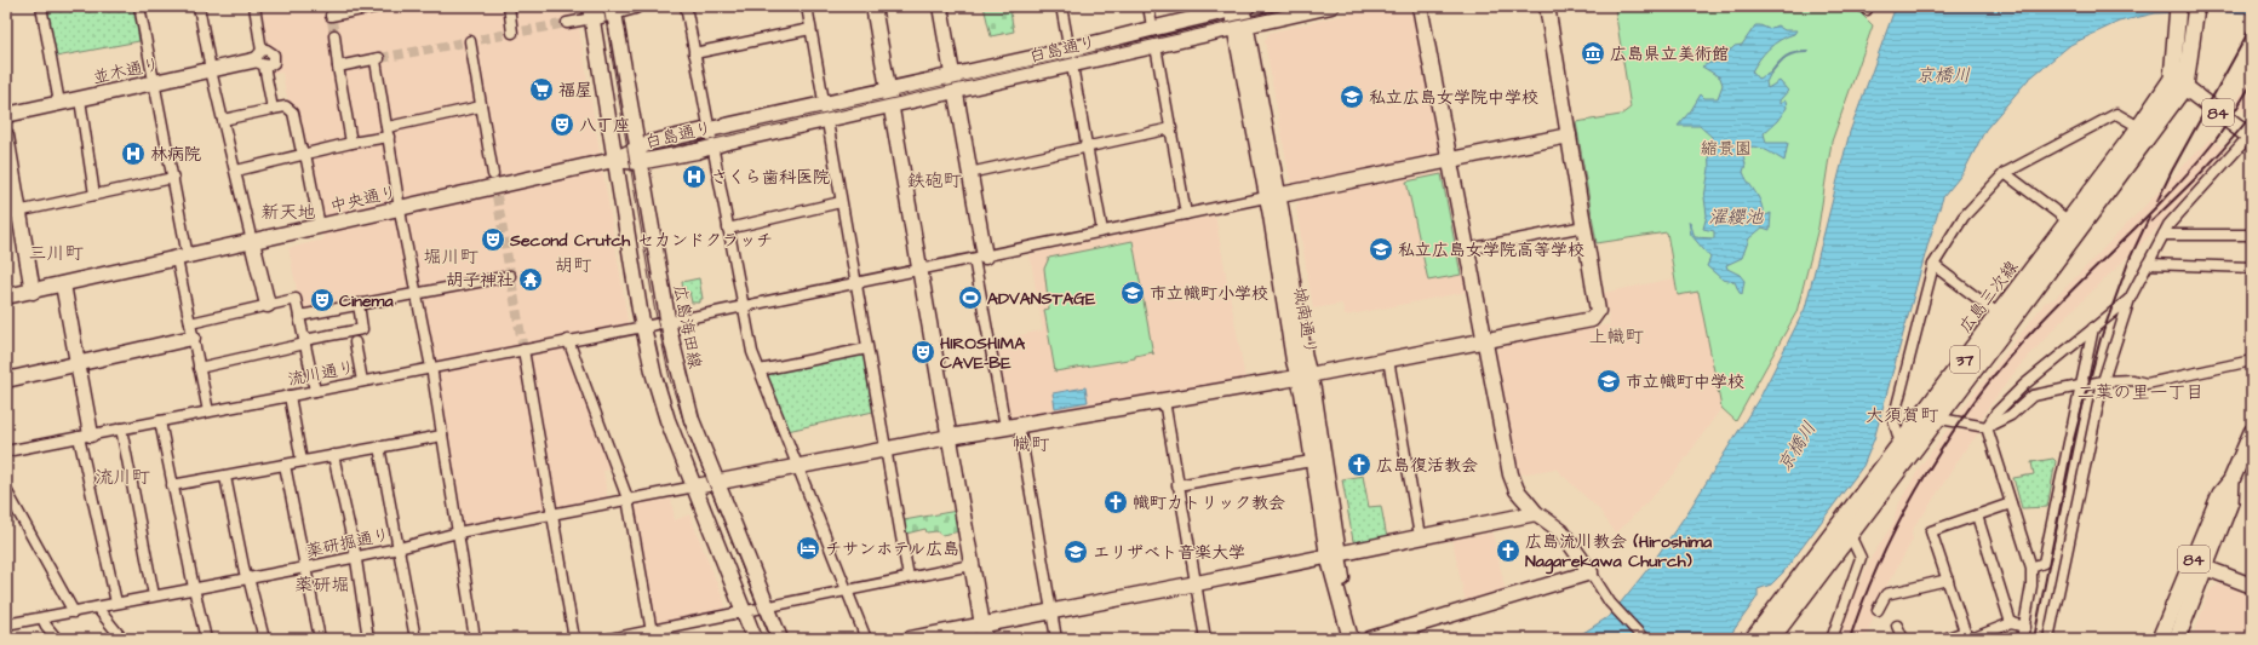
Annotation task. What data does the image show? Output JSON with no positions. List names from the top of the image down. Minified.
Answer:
{"streets":{"main road":["84","広島三次線","37"],"street":["白島通り","並木通り","中央通り","城南通り","広島海田線","流川通り","薬研掘通り"]},"crossings":[["白島通り","中央通り"],["白島通り","城南通り"],["白島通り","広島海田線"],["84","広島三次線"],["城南通り","流川通り"],["広島海田線","流川通り"]],"districts":["鉄砲町","新天地","三川町","堀川町","胡町","上幟町","二葉の里一丁目","大須賀町","幟町","流川町","薬研堀"],"water":["京橋川","濯纓池"],"parks":["縮景園"],"places":{"museum":["広島県立美術館"],"supermarket":["福屋"],"school or university":["私立広島女学院中学校","私立広島女学院高等学校","市立幟町小学校","市立幟町中学校","エリザベト音楽大学"],"theatre":["八丁座","Second Crutch セカンドクラッチ","Cinema","HIROSHIMA CAVE-BE"],"hospital":["林病院","さくら歯科医院"],"temple":["胡子神社"],"sports":["ADVANSTAGE"],"church":["広島復活教会","幟町カトリック教会","広島流川教会 (Hiroshima Nagarekawa Church)"],"hotel":["チサンホテル広島"]}}
